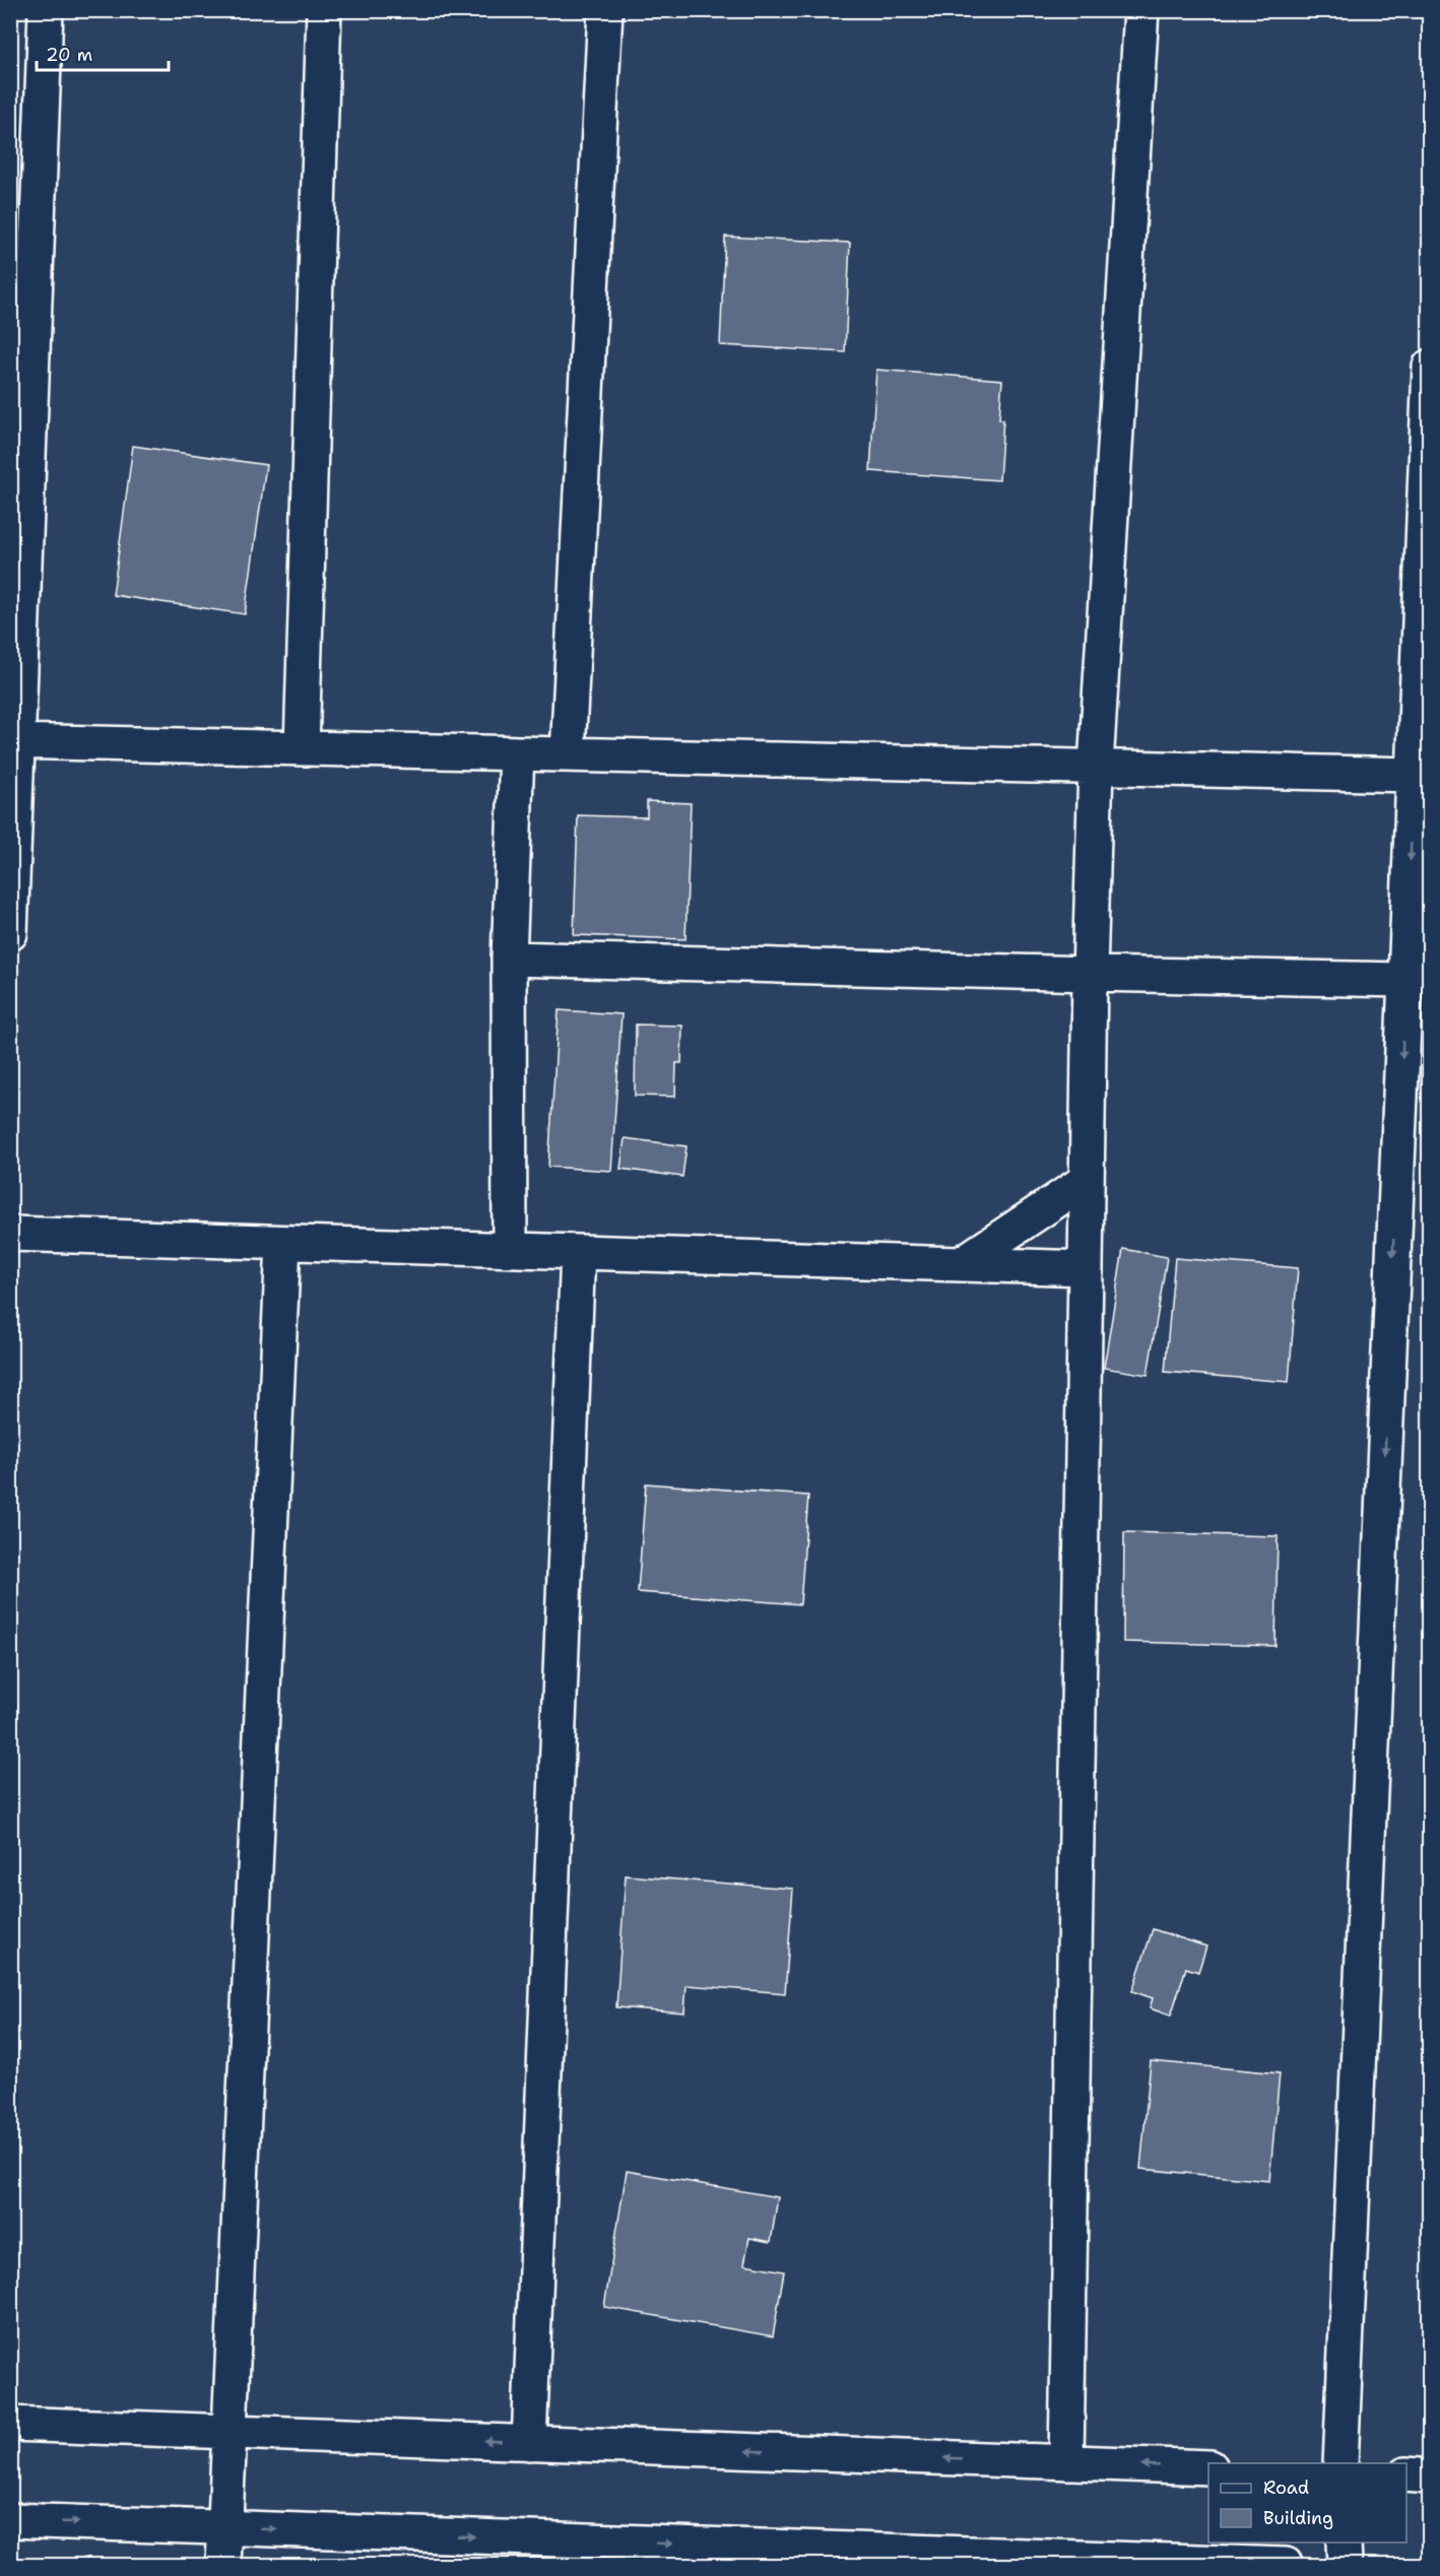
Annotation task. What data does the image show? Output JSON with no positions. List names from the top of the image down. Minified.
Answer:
{"legend":["Road","Building"],"scale_bar":"20 m"}
